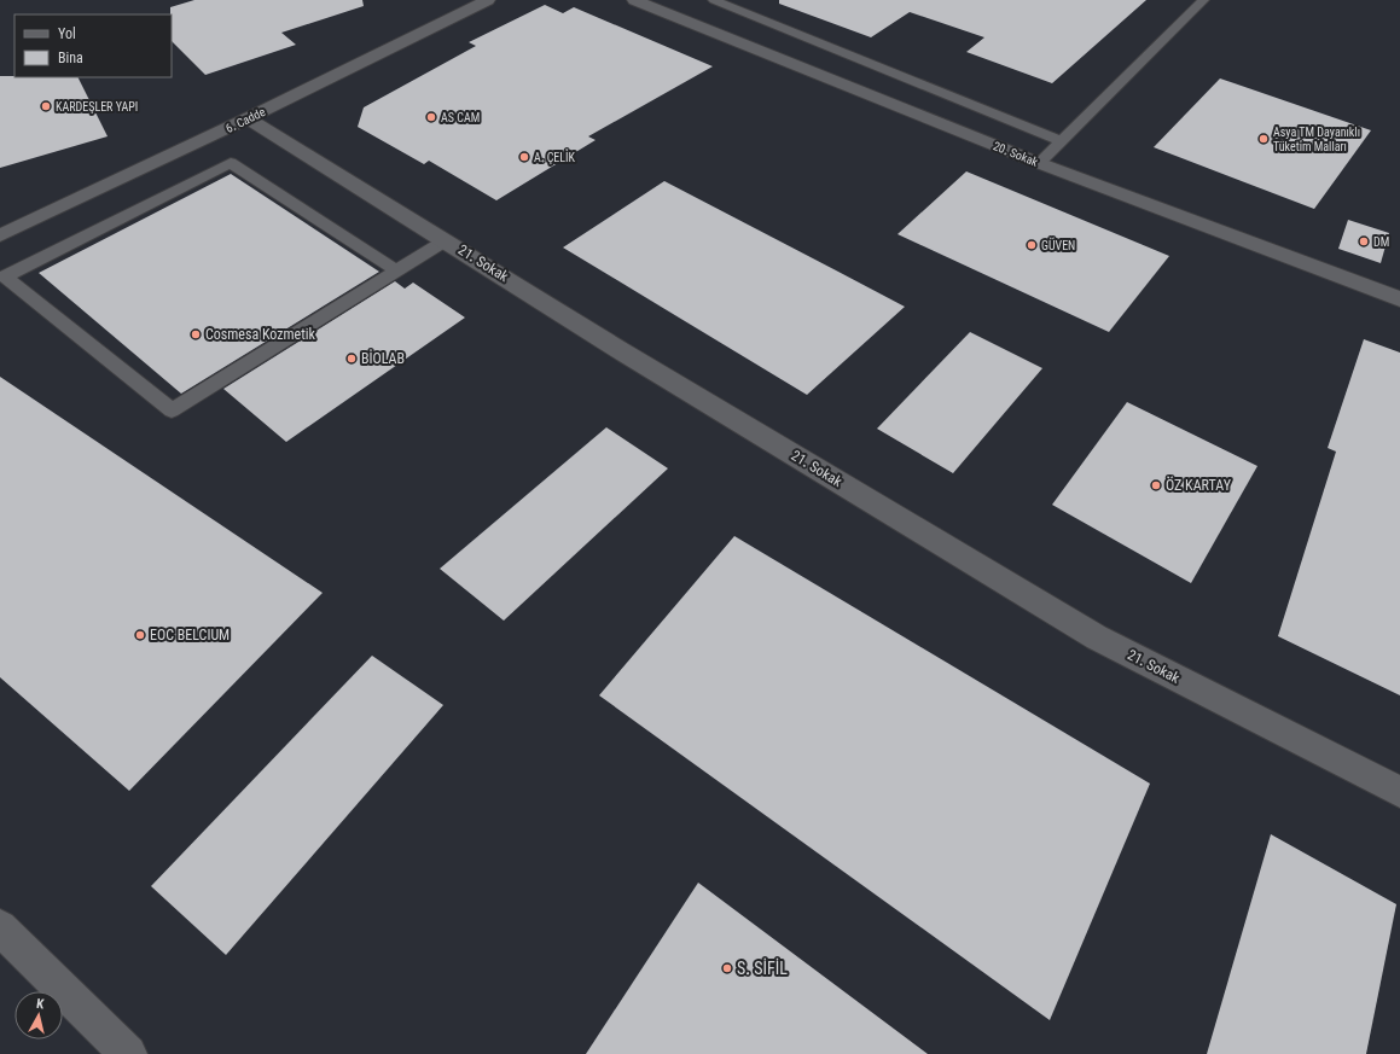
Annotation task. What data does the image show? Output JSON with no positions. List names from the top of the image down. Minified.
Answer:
{"streets":{"street":["6. Cadde","20. Sokak","21. Sokak"]},"crossings":[["6. Cadde","21. Sokak"]],"places":["KARDEŞLER YAPI","AS CAM","Asya TM Dayanıklı Tüketim Malları","A. ÇELİK","DM","GÜVEN","Cosmesa Kozmetik","BİOLAB","ÖZ KARTAY","EOC BELCIUM","S. SİFİL"],"legend":["Yol","Bina"],"north":"top"}
